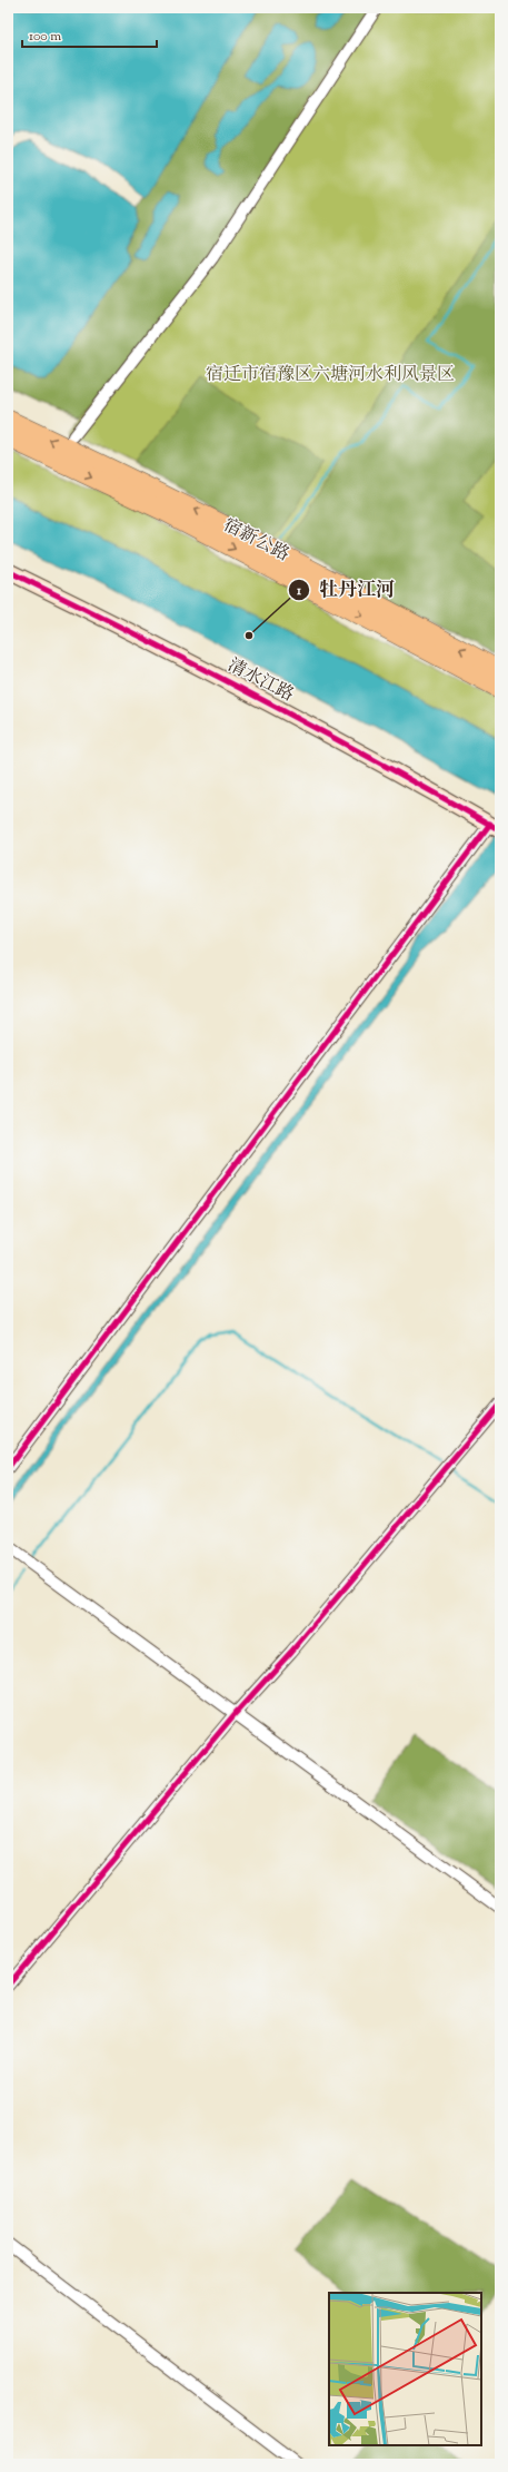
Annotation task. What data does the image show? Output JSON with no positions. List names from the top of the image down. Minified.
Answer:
{"streets":{"highway":["宿新公路"],"street":["清水江路"]},"parks":["宿迁市宿豫区六塘河水利风景区"],"places":["牡丹江河"],"scale_bar":"100 m"}
